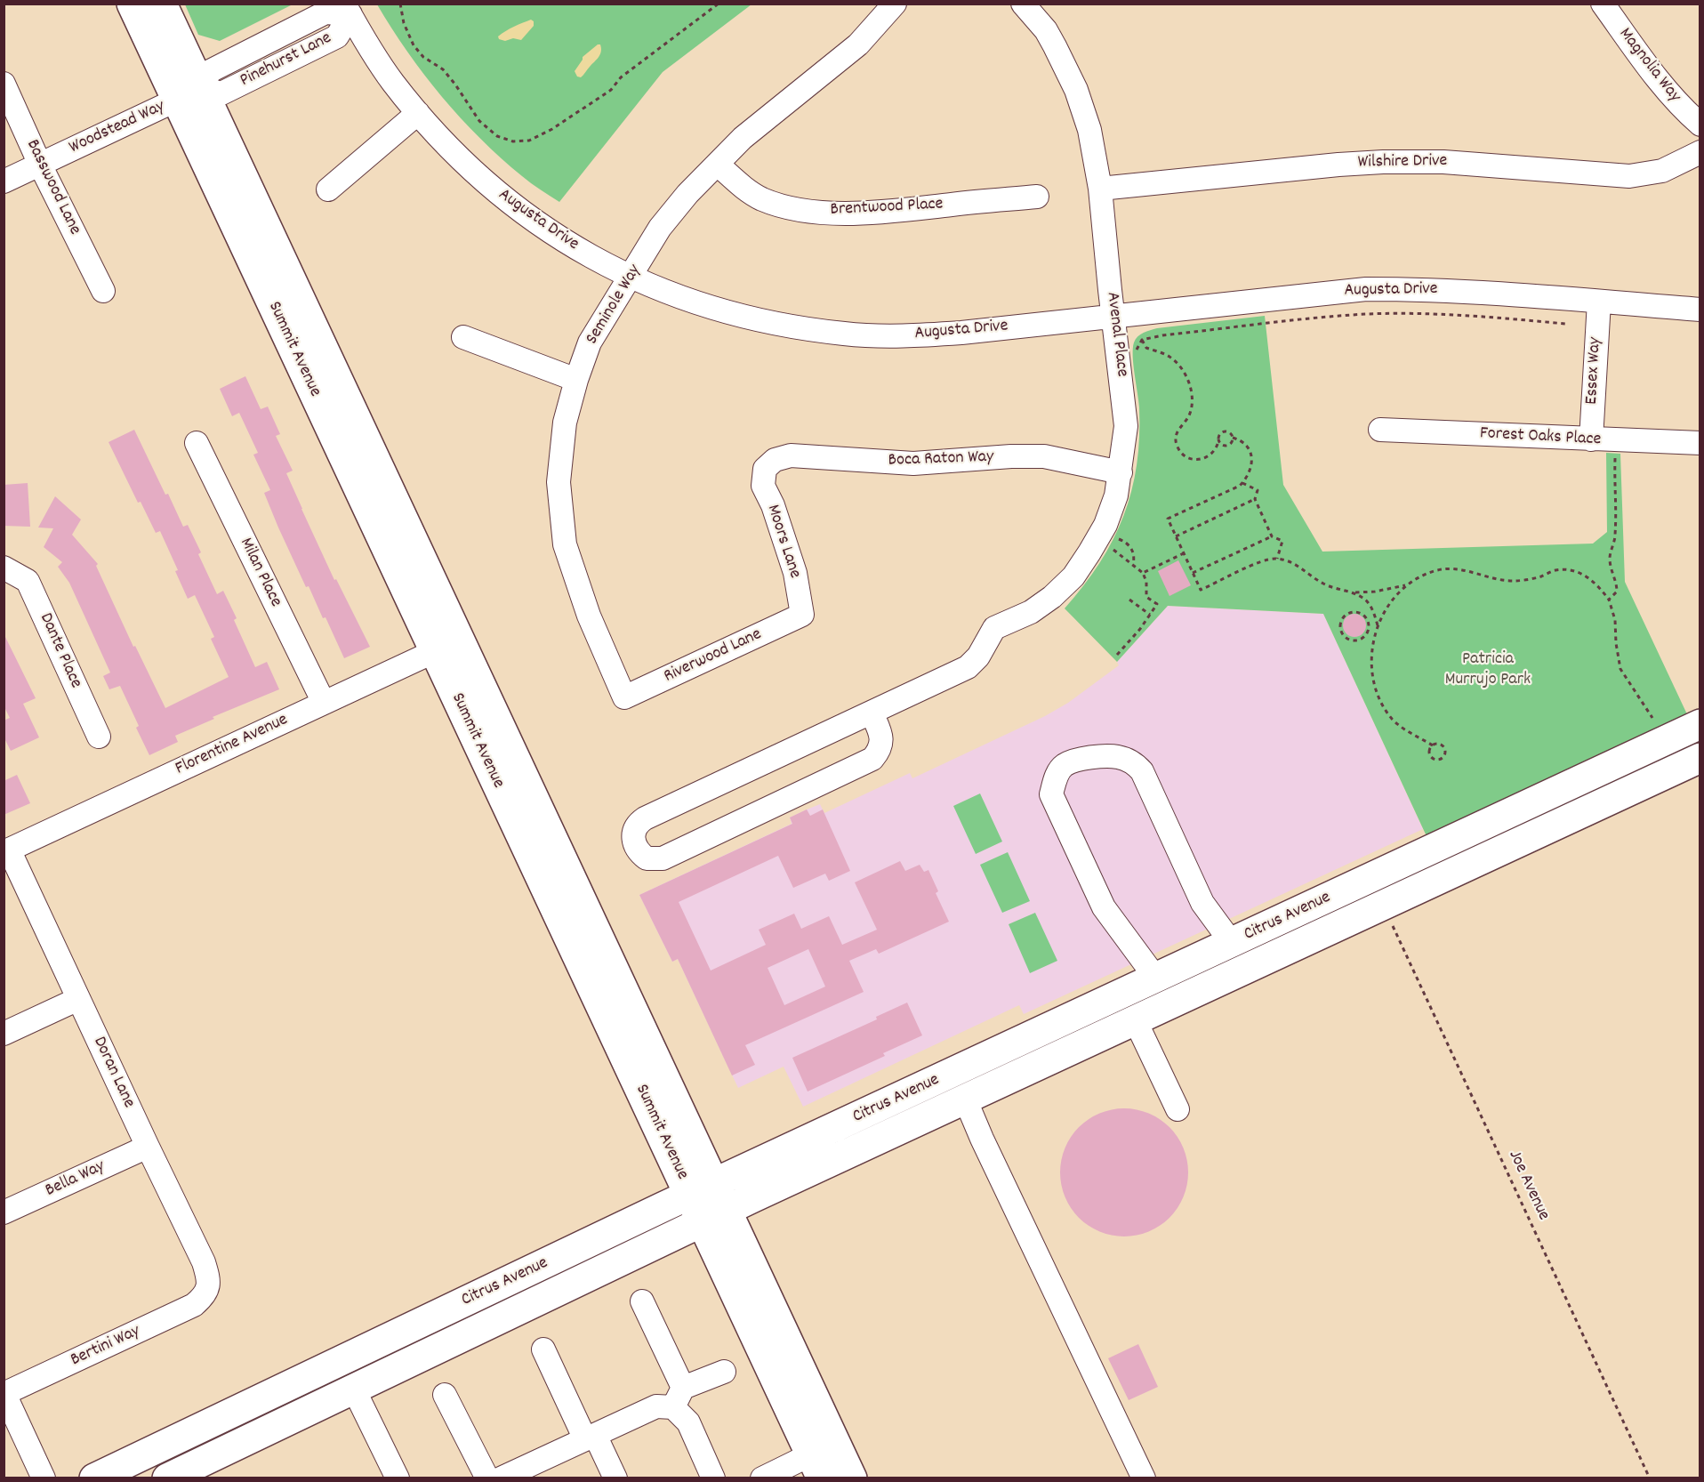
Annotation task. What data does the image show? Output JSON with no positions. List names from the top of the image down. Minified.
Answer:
{"streets":{"main road":["Summit Avenue","Citrus Avenue"],"street":["Pinehurst Lane","Magnolia Way","Woodstead Way","Wilshire Drive","Basswood Lane","Brentwood Place","Augusta Drive","Seminole Way","Avenal Place","Essex Way","Forest Oaks Place","Boca Raton Way","Moors Lane","Milan Place","Dante Place","Riverwood Lane","Florentine Avenue","Doran Lane","Bella Way","Bertini Way"],"path":["Joe Avenue"]},"crossings":[["Pinehurst Lane","Woodstead Way"],["Pinehurst Lane","Augusta Drive"],["Pinehurst Lane","Summit Avenue"],["Woodstead Way","Basswood Lane"],["Woodstead Way","Summit Avenue"],["Wilshire Drive","Avenal Place"],["Brentwood Place","Seminole Way"],["Augusta Drive","Seminole Way"],["Augusta Drive","Avenal Place"],["Augusta Drive","Essex Way"],["Seminole Way","Riverwood Lane"],["Avenal Place","Boca Raton Way"],["Summit Avenue","Florentine Avenue"],["Summit Avenue","Citrus Avenue"],["Essex Way","Forest Oaks Place"],["Boca Raton Way","Moors Lane"],["Moors Lane","Riverwood Lane"],["Milan Place","Florentine Avenue"],["Florentine Avenue","Doran Lane"],["Citrus Avenue","Joe Avenue"],["Doran Lane","Bella Way"],["Doran Lane","Bertini Way"]],"parks":["Patricia Murrujo Park"]}
